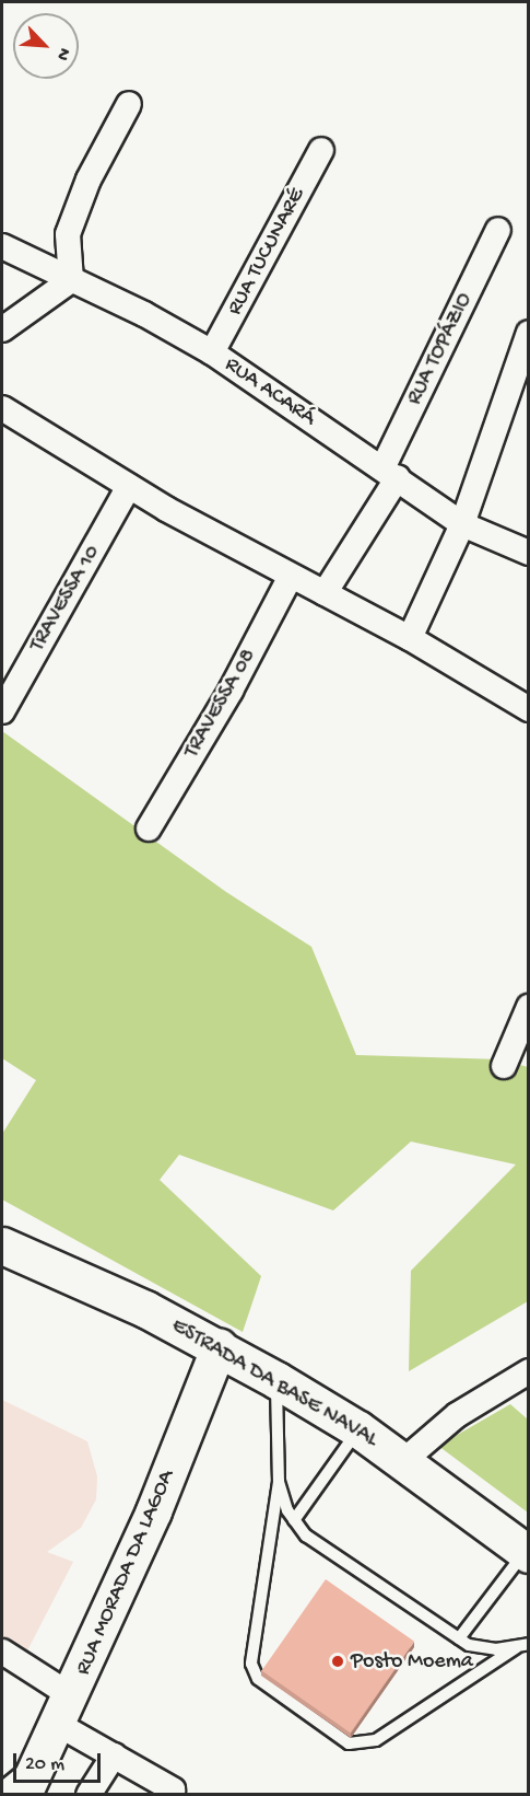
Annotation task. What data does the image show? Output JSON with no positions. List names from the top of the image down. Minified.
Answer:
{"streets":{"main road":["ESTRADA DA BASE NAVAL"],"street":["RUA TUCUNARÉ","RUA TOPÁZIO","RUA ACARÁ","TRAVESSA 10","TRAVESSA 08","RUA MORADA DA LAGOA"]},"crossings":[["RUA TUCUNARÉ","RUA ACARÁ"],["RUA TOPÁZIO","RUA ACARÁ"],["ESTRADA DA BASE NAVAL","RUA MORADA DA LAGOA"]],"places":["Posto Moema"],"scale_bar":"20 m","north":"bottom right"}
